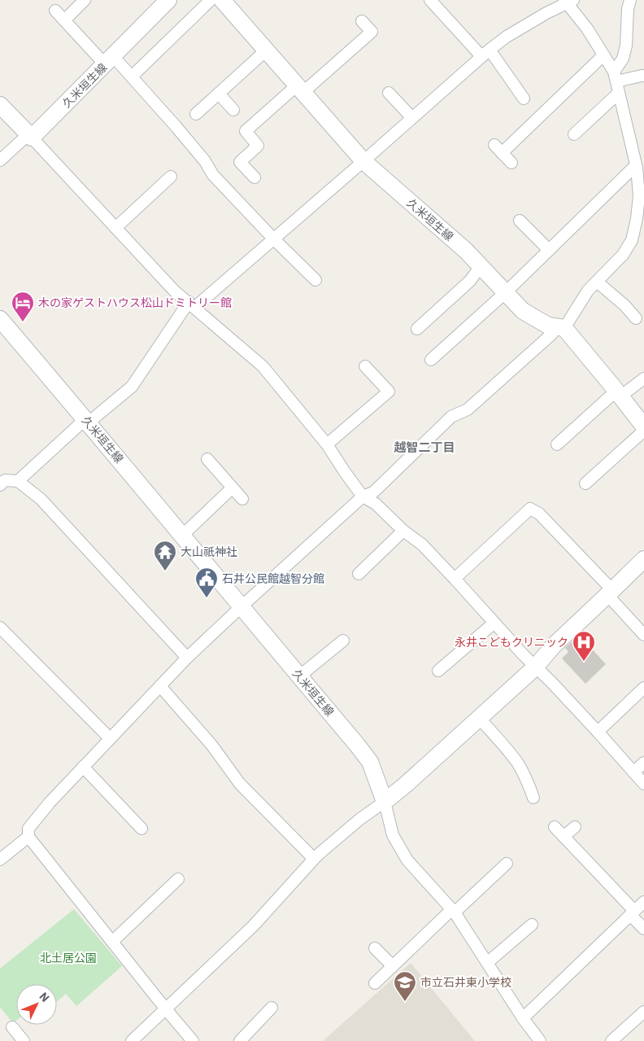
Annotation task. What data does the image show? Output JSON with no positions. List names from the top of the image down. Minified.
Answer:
{"streets":{"main road":["久米垣生線"]},"districts":["越智二丁目"],"parks":["北土居公園"],"places":{"hotel":["木の家ゲストハウス松山ドミトリー館"],"temple":["大山祇神社"],"public building":["石井公民館越智分館"],"hospital":["永井こどもクリニック"],"school or university":["市立石井東小学校"]},"north":"top right"}
